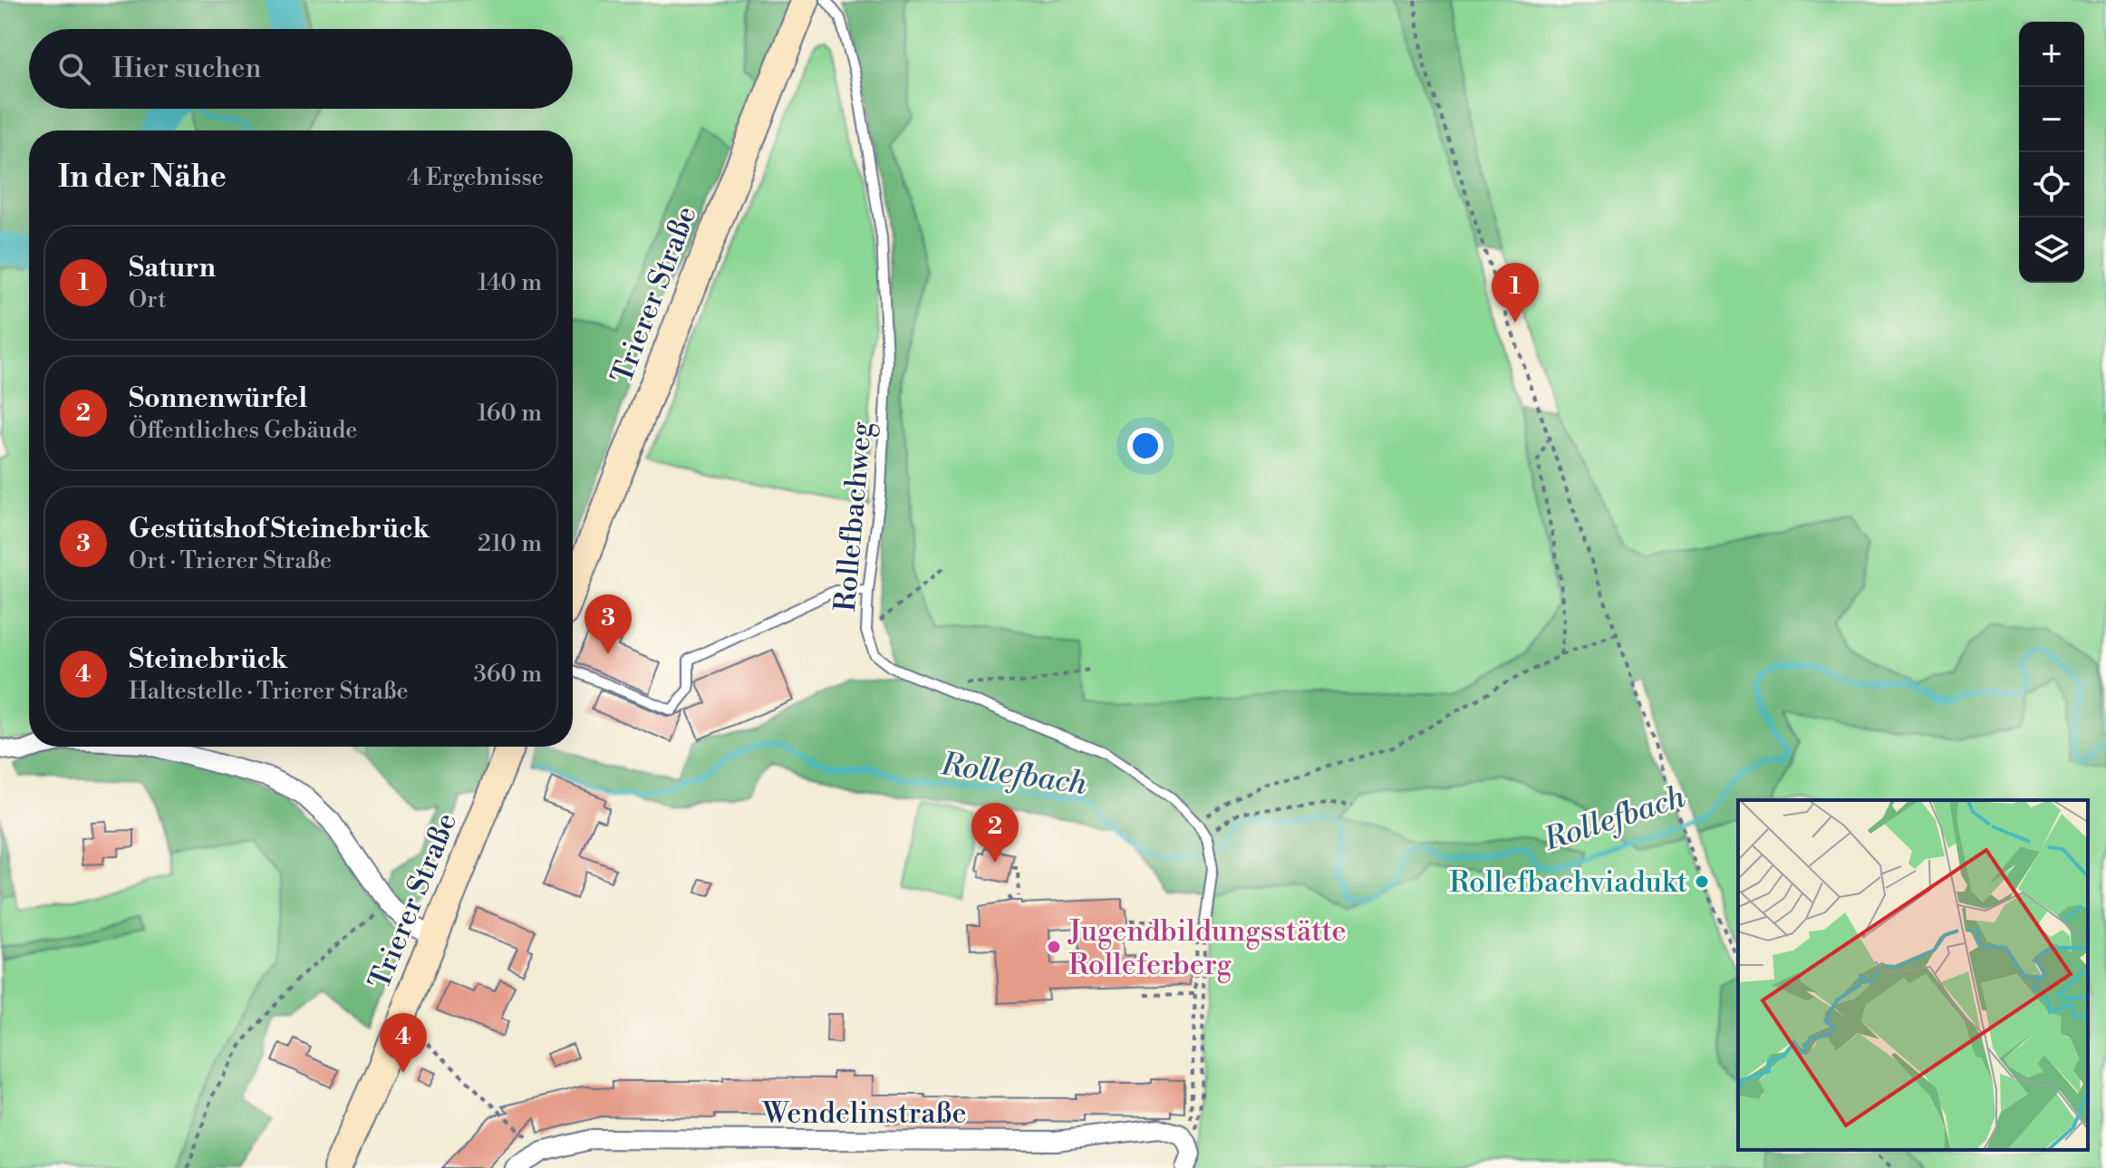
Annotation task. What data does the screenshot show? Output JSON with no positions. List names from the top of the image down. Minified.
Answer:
{"streets":{"main road":["Trierer Straße"],"street":["Wendelinstraße"],"lane":["Rollefbachweg"]},"water":["Rollefbach"],"places":["Rollefbachviadukt","Jugendbildungsstätte Rolleferberg"],"page":{"map_buttons":["+","−"],"search":"Hier suchen","heading":["In der Nähe","4 Ergebnisse"],"list":[{"mark":"1","name":"Saturn","note":"Ort","value":"140 m"},{"mark":"2","name":"Sonnenwürfel","note":"Öffentliches Gebäude","value":"160 m"},{"mark":"3","name":"Gestütshof Steinebrück","note":"Ort · Trierer Straße","value":"210 m"},{"mark":"4","name":"Steinebrück","note":"Haltestelle · Trierer Straße","value":"360 m"}],"pins":["1","3","2","4"]}}
